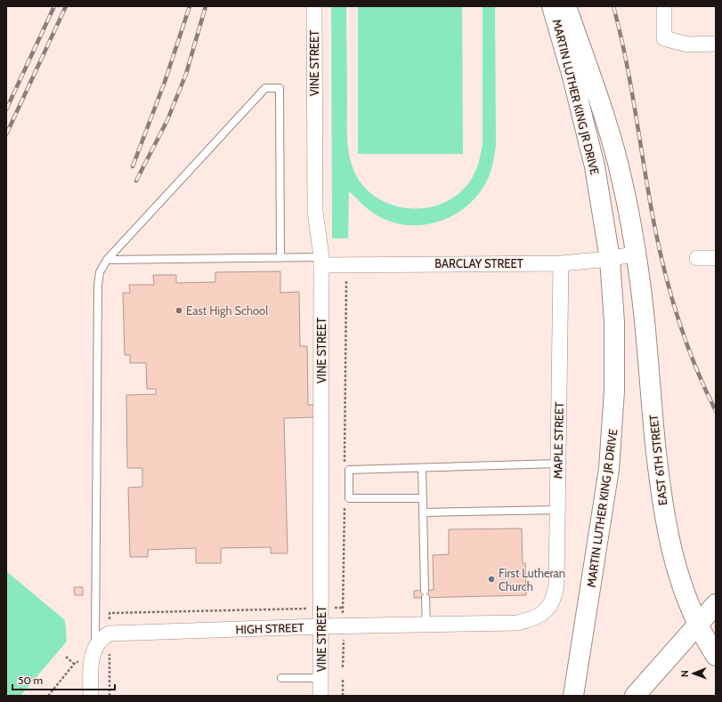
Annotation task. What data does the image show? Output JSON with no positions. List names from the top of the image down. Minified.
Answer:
{"streets":{"main road":["MARTIN LUTHER KING JR DRIVE","EAST 6TH STREET"],"street":["VINE STREET","BARCLAY STREET","MAPLE STREET","HIGH STREET"]},"crossings":[["VINE STREET","BARCLAY STREET"],["VINE STREET","HIGH STREET"],["MARTIN LUTHER KING JR DRIVE","BARCLAY STREET"],["MARTIN LUTHER KING JR DRIVE","EAST 6TH STREET"],["BARCLAY STREET","MAPLE STREET"],["BARCLAY STREET","EAST 6TH STREET"],["MAPLE STREET","HIGH STREET"]],"places":["East High School","First Lutheran Church"],"scale_bar":"50 m","north":"left"}
